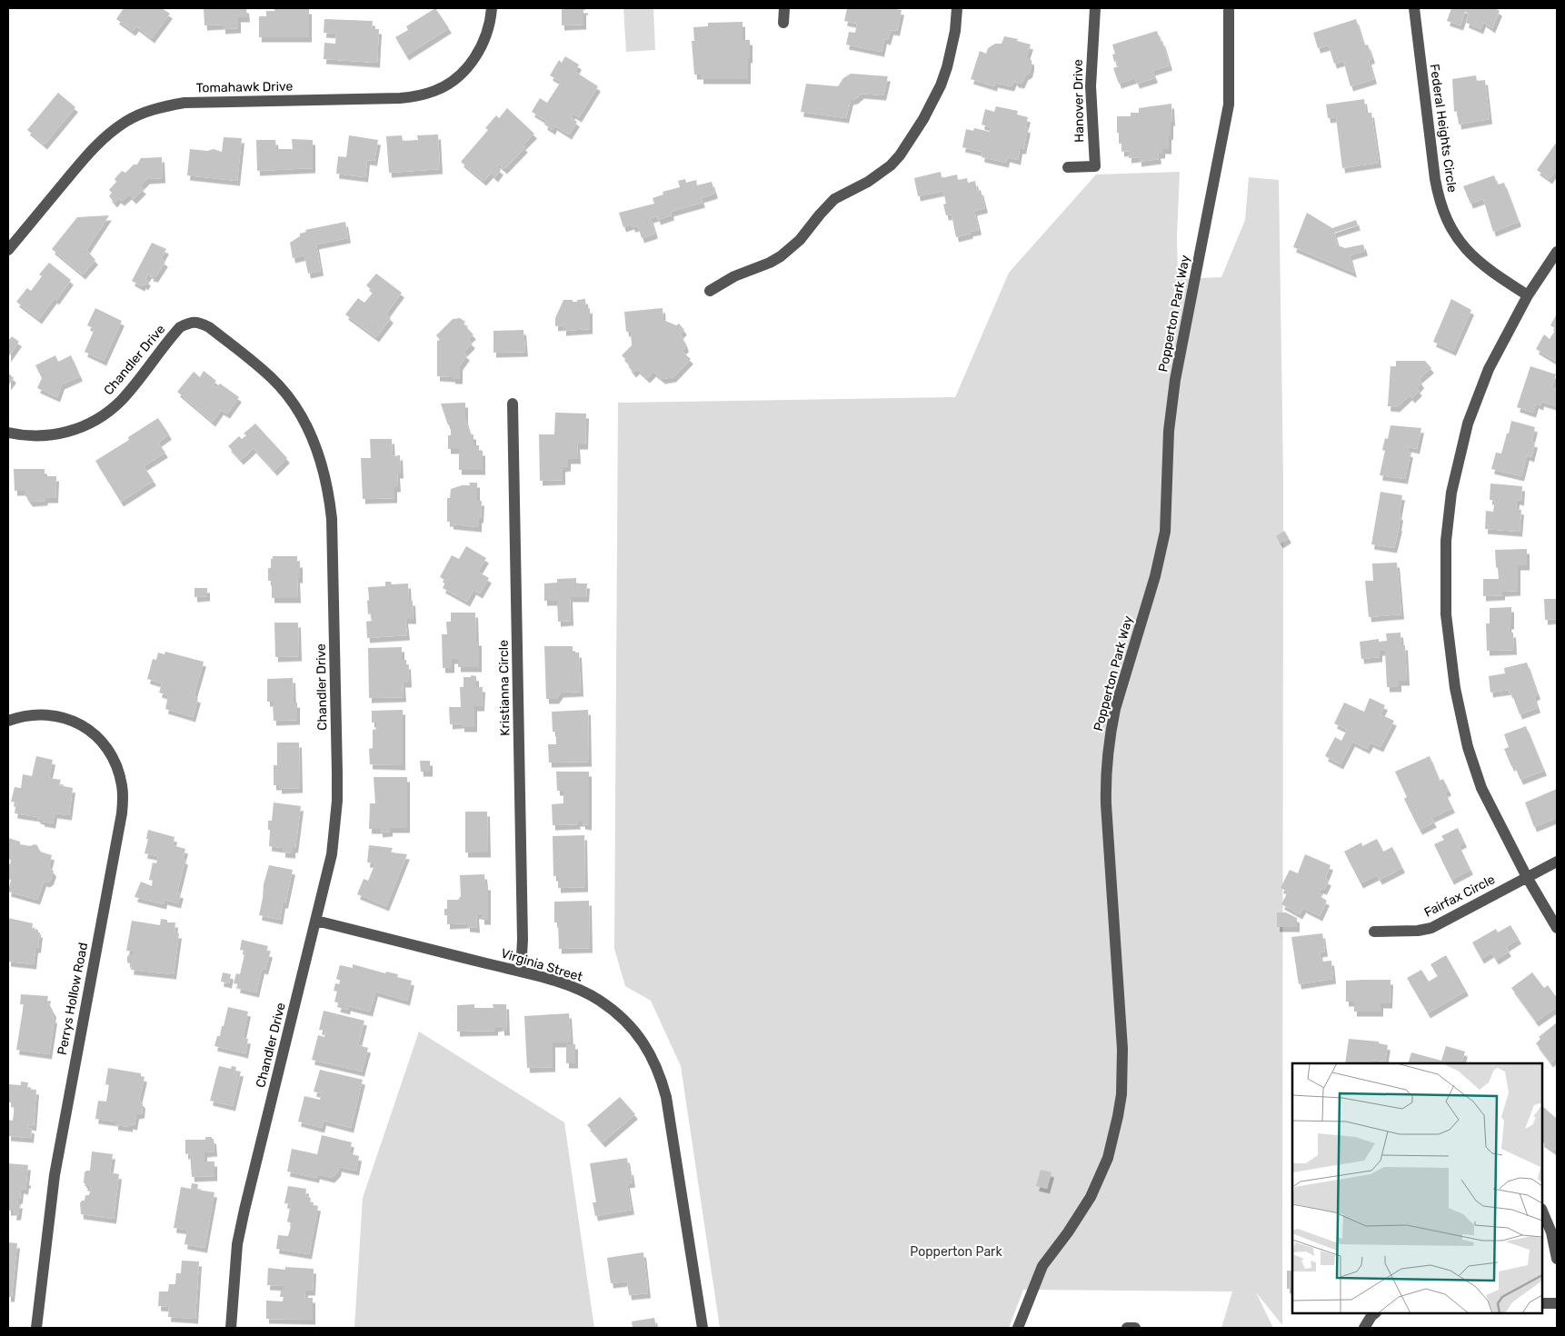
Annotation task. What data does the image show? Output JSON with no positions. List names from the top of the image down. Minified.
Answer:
{"streets":{"street":["Tomahawk Drive","Hanover Drive","Federal Heights Circle","Popperton Park Way","Chandler Drive","Kristianna Circle","Fairfax Circle","Virginia Street","Perrys Hollow Road"]},"crossings":[["Chandler Drive","Virginia Street"],["Kristianna Circle","Virginia Street"]],"parks":["Popperton Park"]}
